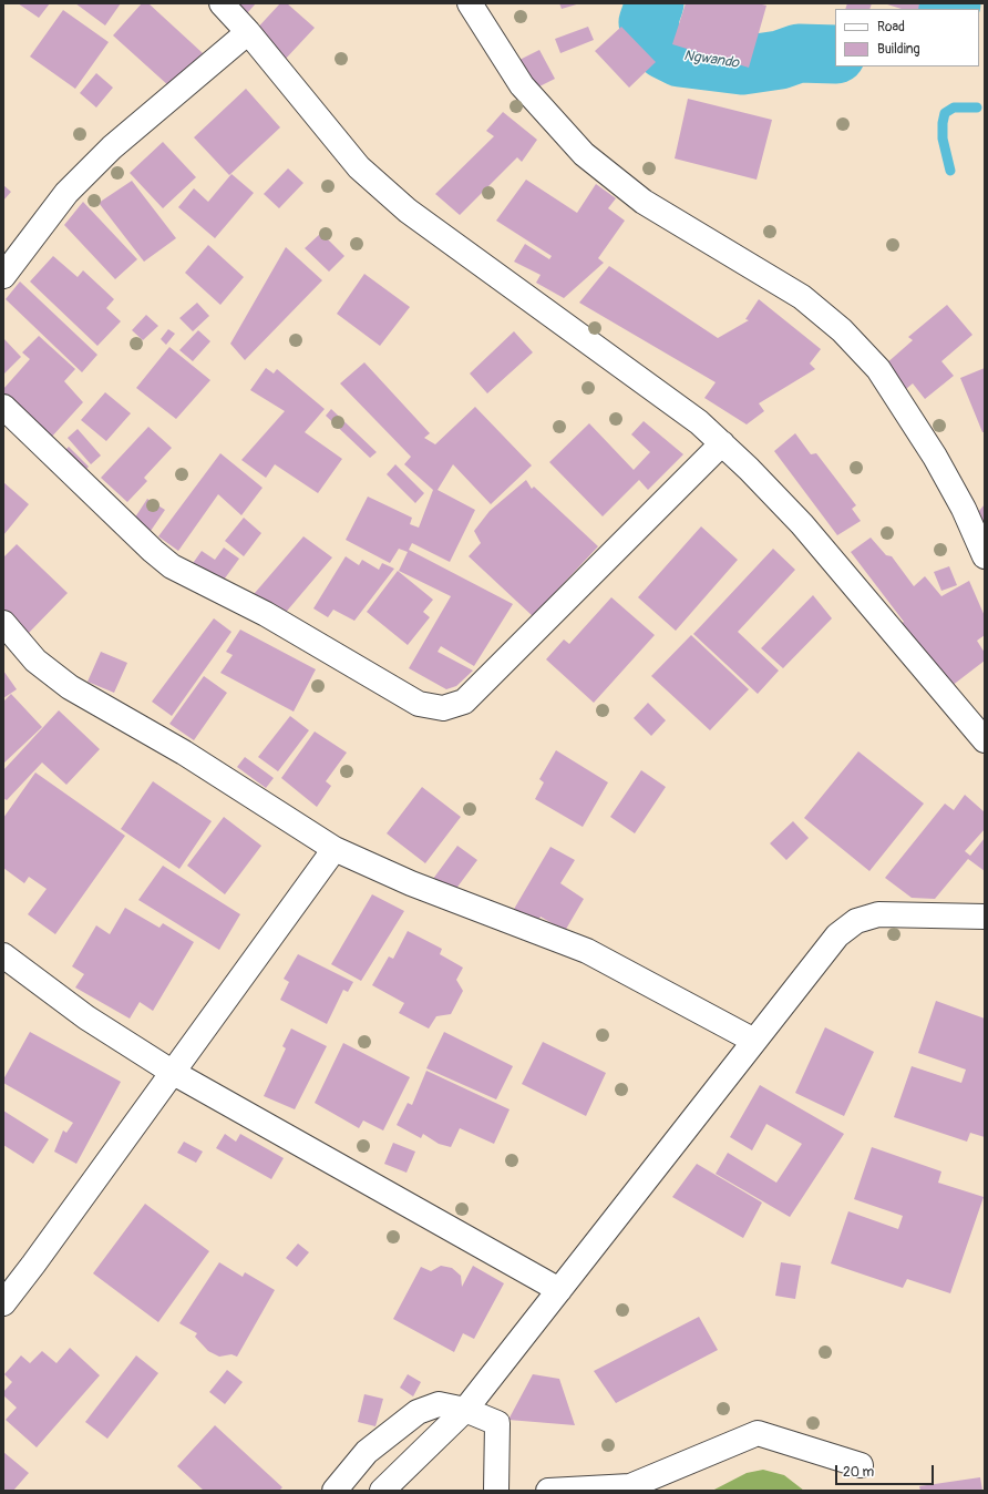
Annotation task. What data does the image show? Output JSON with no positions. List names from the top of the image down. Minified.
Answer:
{"water":["Ngwando"],"legend":["Road","Building"],"scale_bar":"20 m"}
